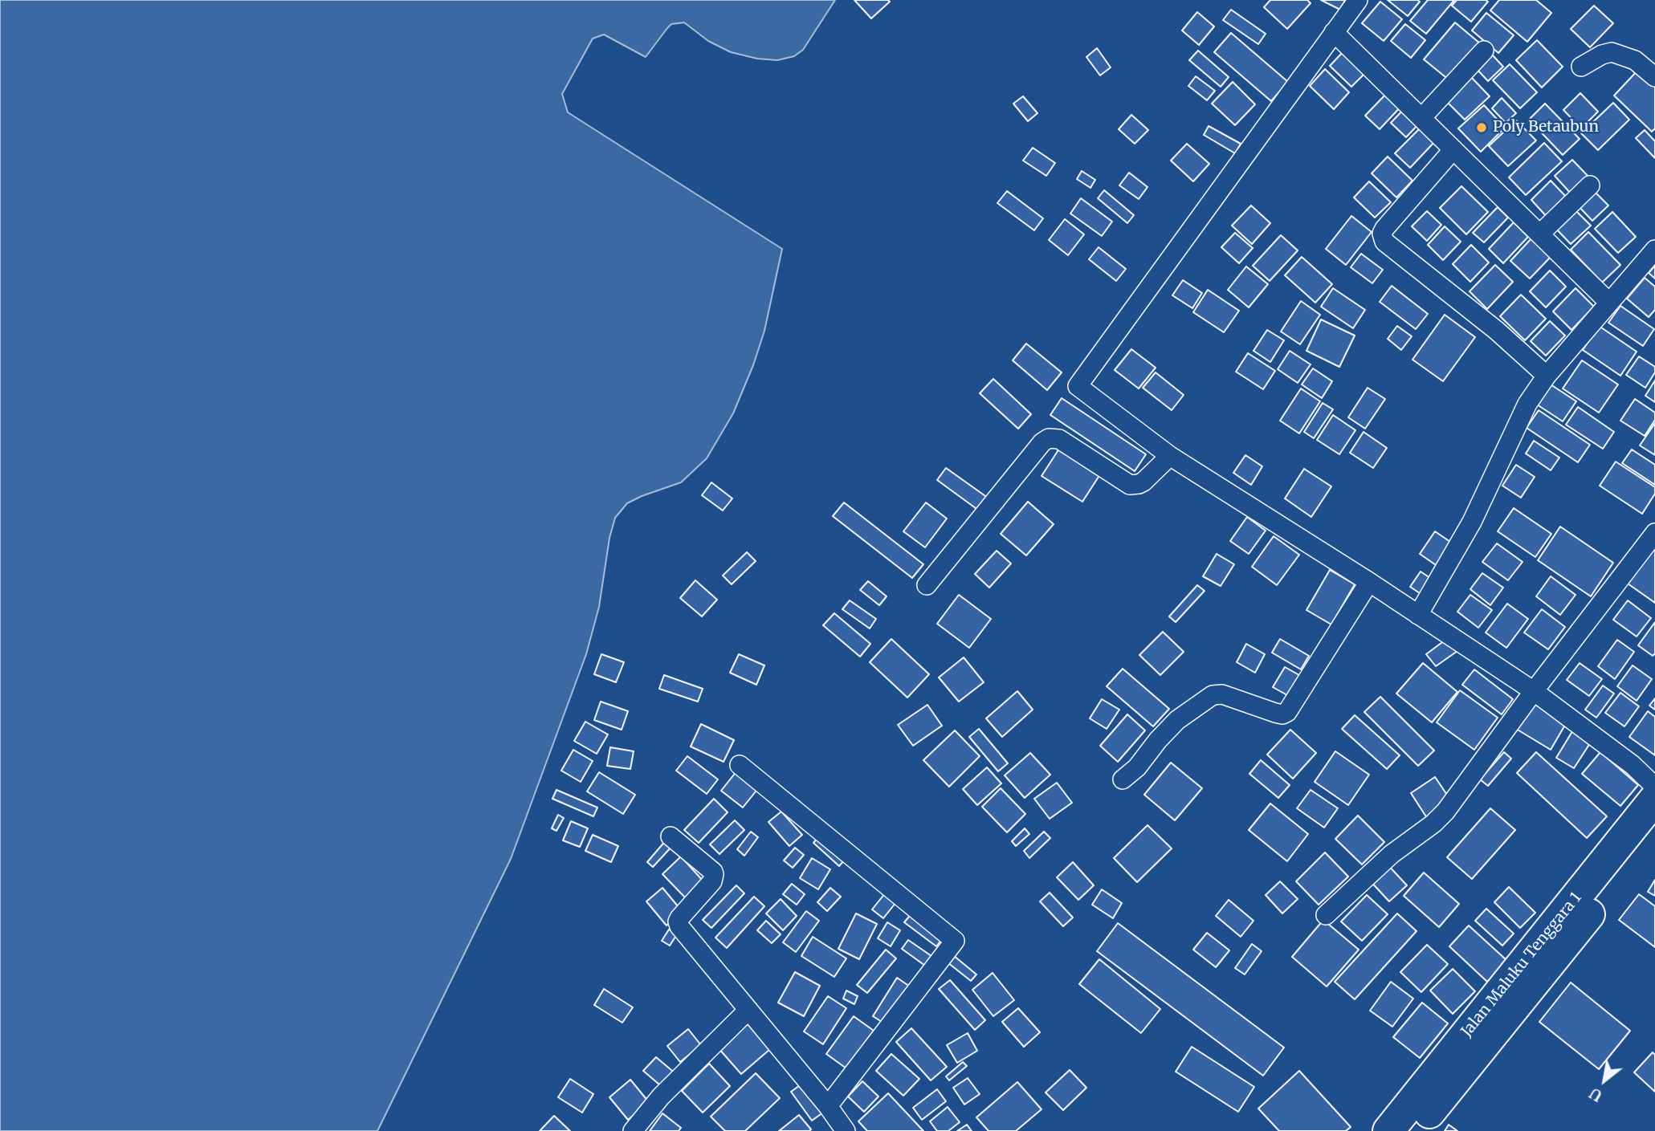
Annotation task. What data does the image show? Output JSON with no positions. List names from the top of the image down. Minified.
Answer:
{"streets":{"highway":["Jalan Maluku Tenggara 1"]},"places":["Poly Betaubun"],"north":"bottom left"}
